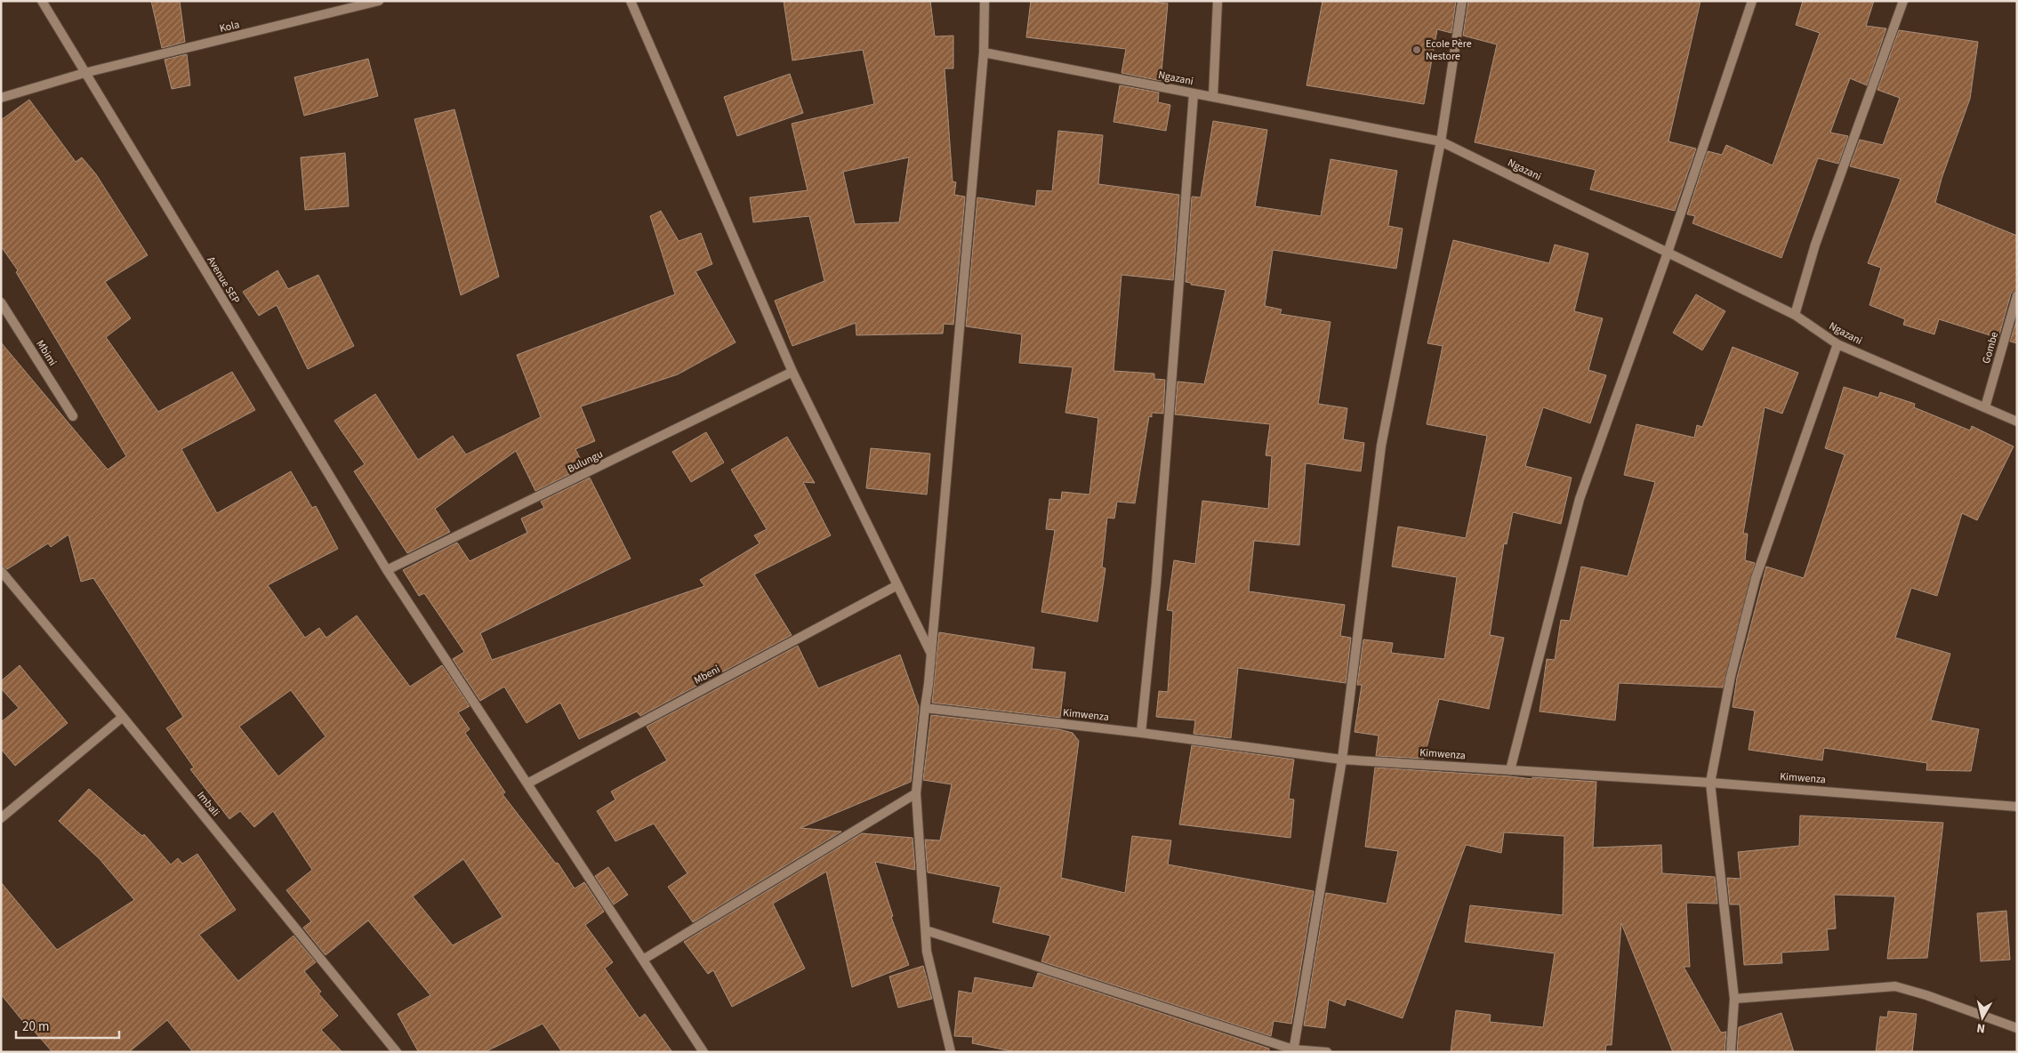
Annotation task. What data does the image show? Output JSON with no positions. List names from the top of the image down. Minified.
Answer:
{"streets":{"street":["Kola","Ngazani","Avenue SEP","Gombe","Mbimi","Bulungu","Mbeni","Kimwenza","Imbali"]},"crossings":[["Kola","Avenue SEP"],["Ngazani","Gombe"],["Avenue SEP","Bulungu"],["Avenue SEP","Mbeni"]],"places":["Ecole Père Nestore"],"scale_bar":"20 m","north":"bottom"}
